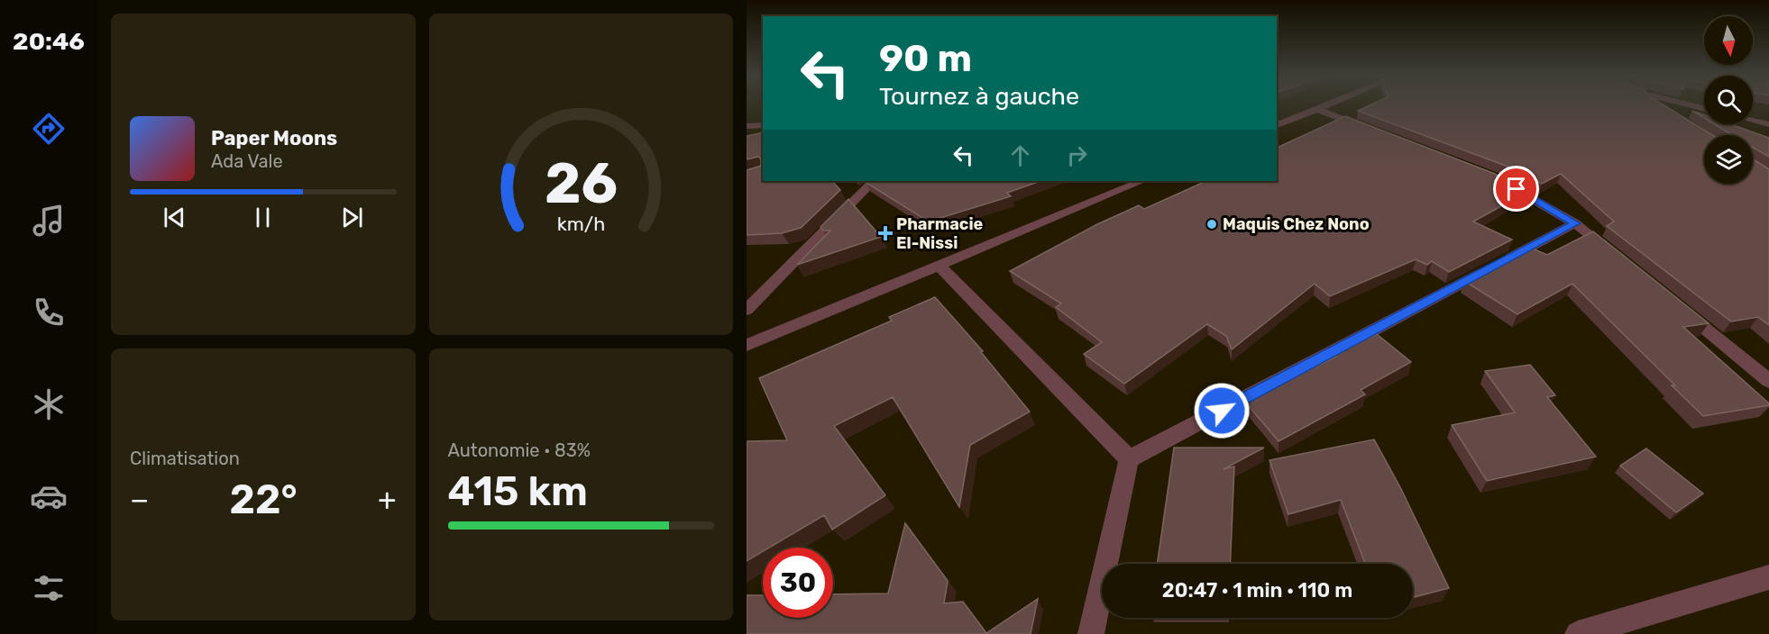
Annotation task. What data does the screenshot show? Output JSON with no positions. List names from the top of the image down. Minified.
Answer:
{"places":{"other":["Maquis Chez Nono"],"health":["Pharmacie El-Nissi"]},"north":"bottom","page":{"tabs":"20:46","turn":["90 m","Tournez à gauche"],"song":["Paper Moons","Ada Vale"],"tile":["Climatisation",["Autonomie · 83%","415 km"]],"heat":["−","22°","+"],"limit":"30","trip":"20:47 · 1 min · 110 m","gauge":["26","km/h"]}}
